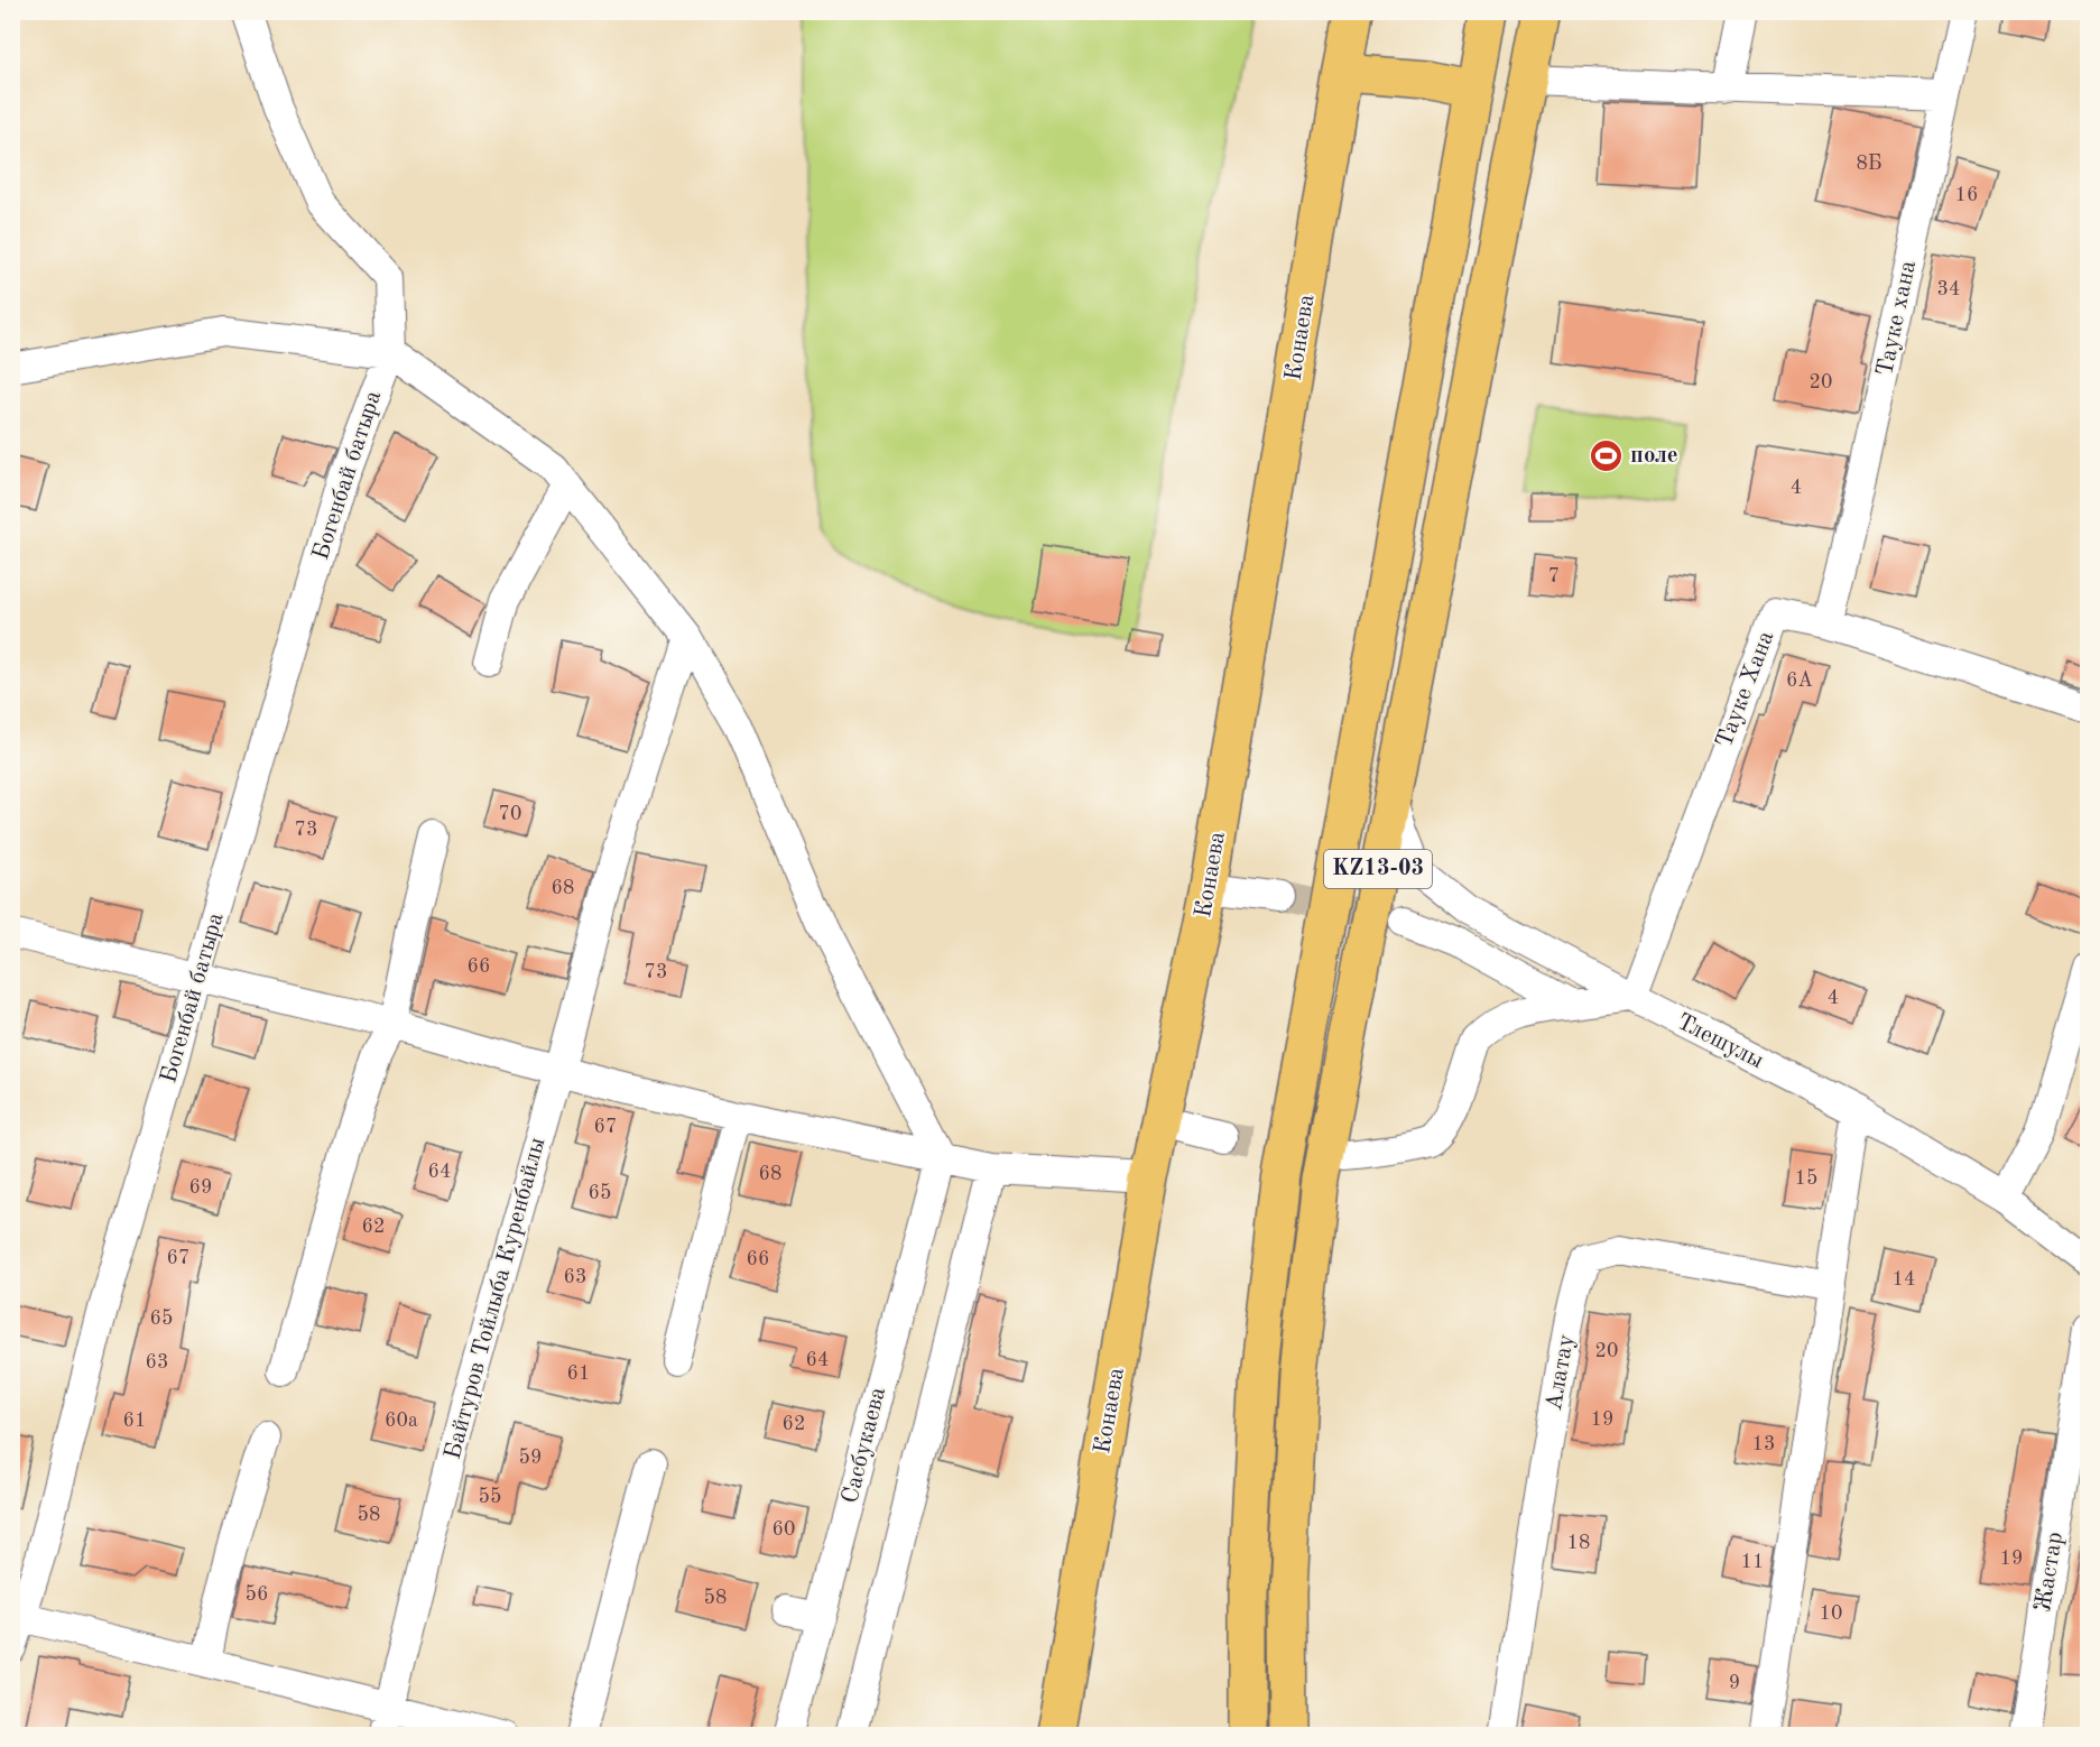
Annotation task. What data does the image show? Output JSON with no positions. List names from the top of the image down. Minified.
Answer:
{"streets":{"main road":["Конаева","KZ13-03"],"street":["Тауке хана","Богенбай батыра","Тауке Хана","Тлешулы","Байтуров Тойлыба Куренбайлы","Алатау","Сасбукаева","Жастар"]},"crossings":[["Тауке хана","Тауке Хана"],["Тауке Хана","Тлешулы"],["KZ13-03","Тлешулы"]],"places":{"sports":["поле"]},"house_numbers":["8Б","16","34","20","4","7","6А","70","73","68","66","73","4","67","64","68","15","69","65","62","67","66","63","14","65","20","64","63","61","19","61","60а","62","13","59","55","58","60","18","19","11","56","58","10","9"]}
